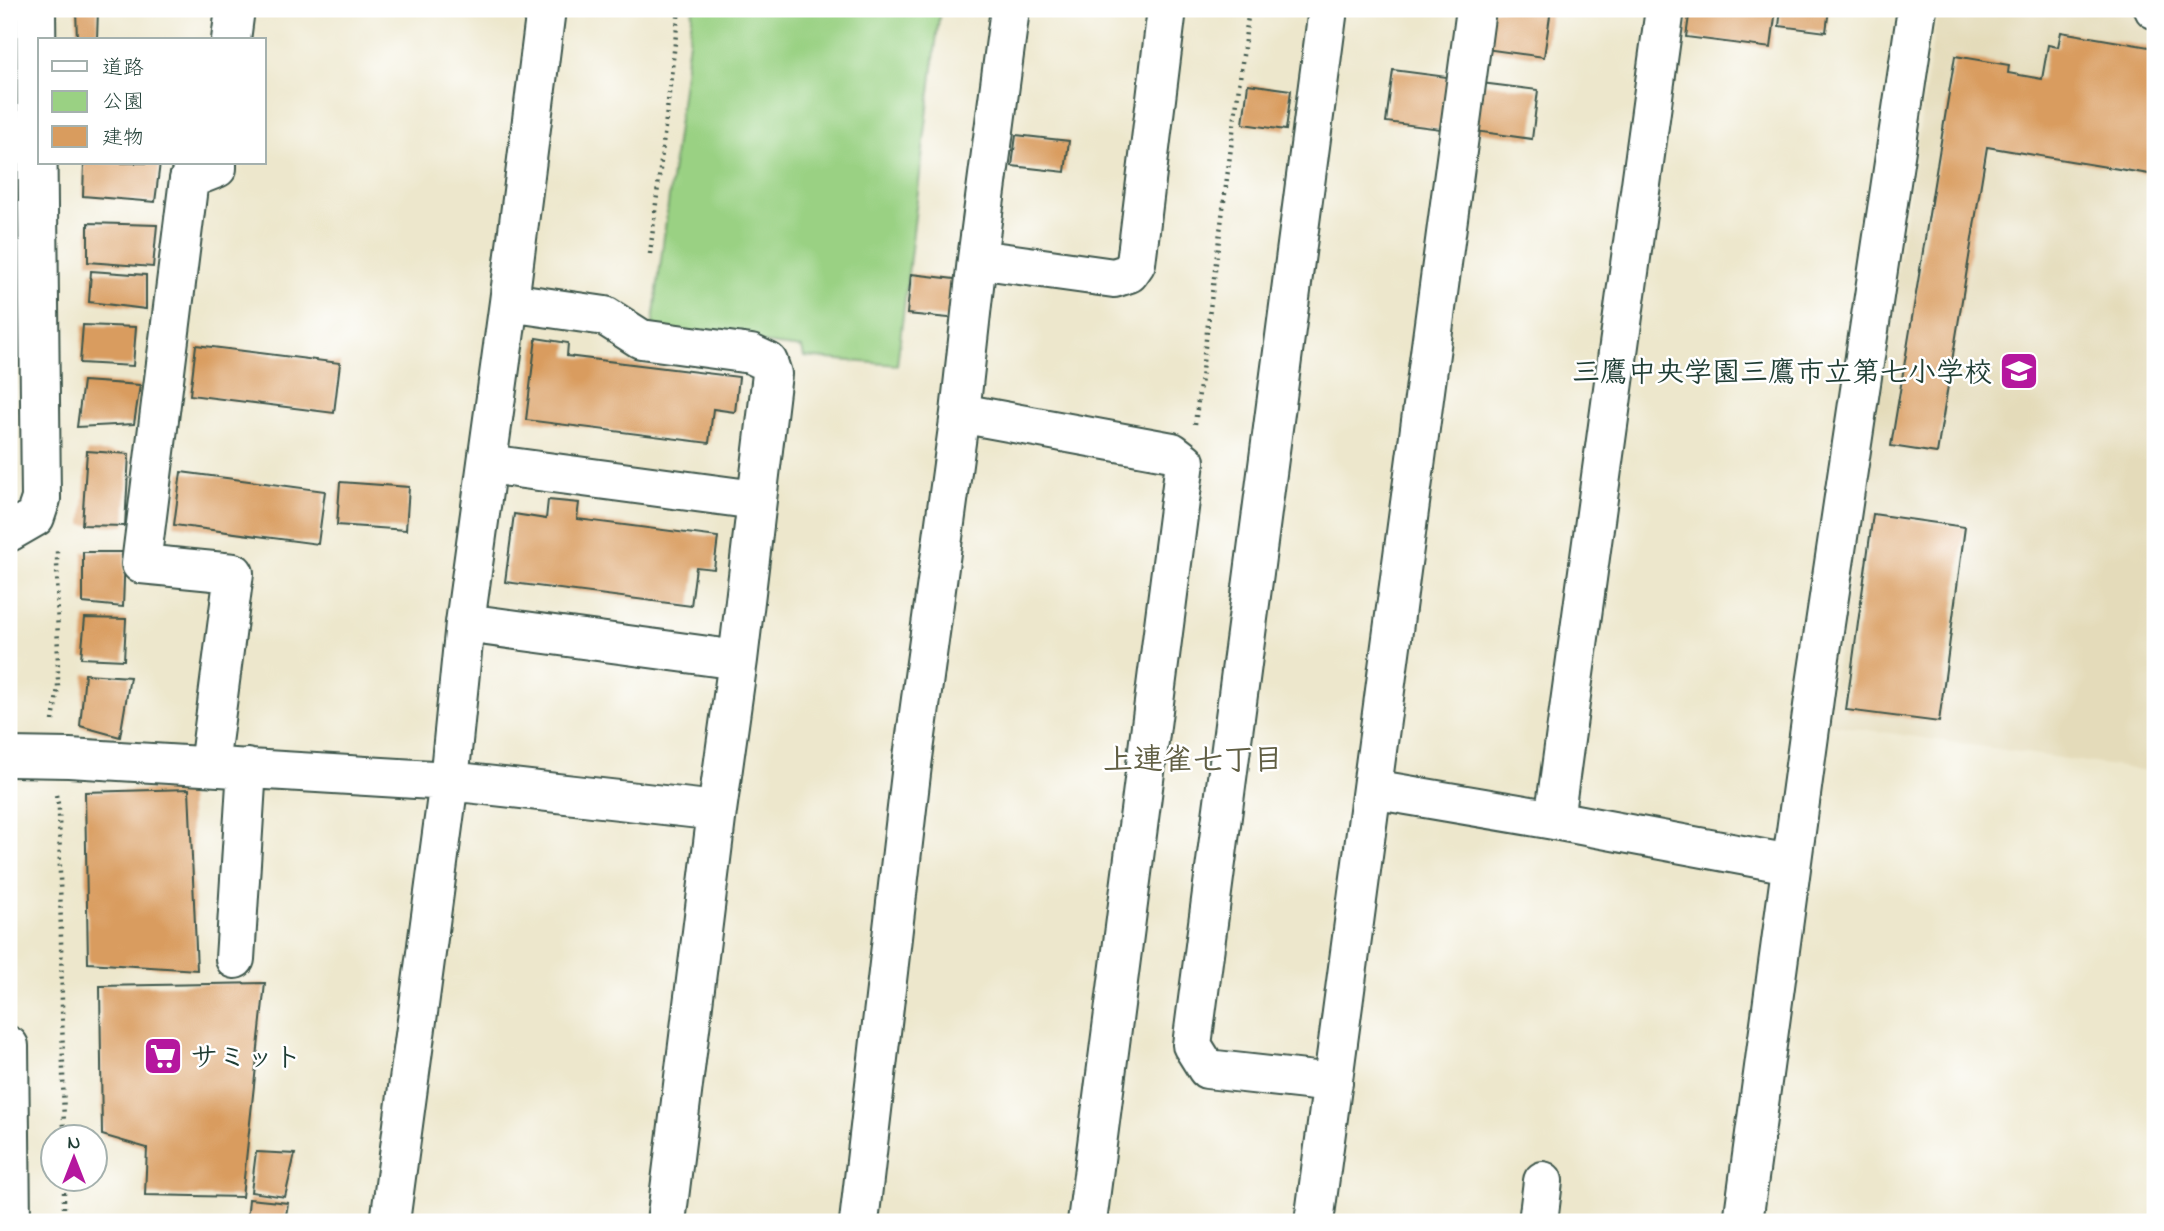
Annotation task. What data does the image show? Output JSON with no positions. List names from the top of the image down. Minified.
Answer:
{"districts":["上連雀七丁目"],"places":{"school or university":["三鷹中央学園三鷹市立第七小学校"],"supermarket":["サミット"]},"legend":["道路","公園","建物"],"north":"top"}
